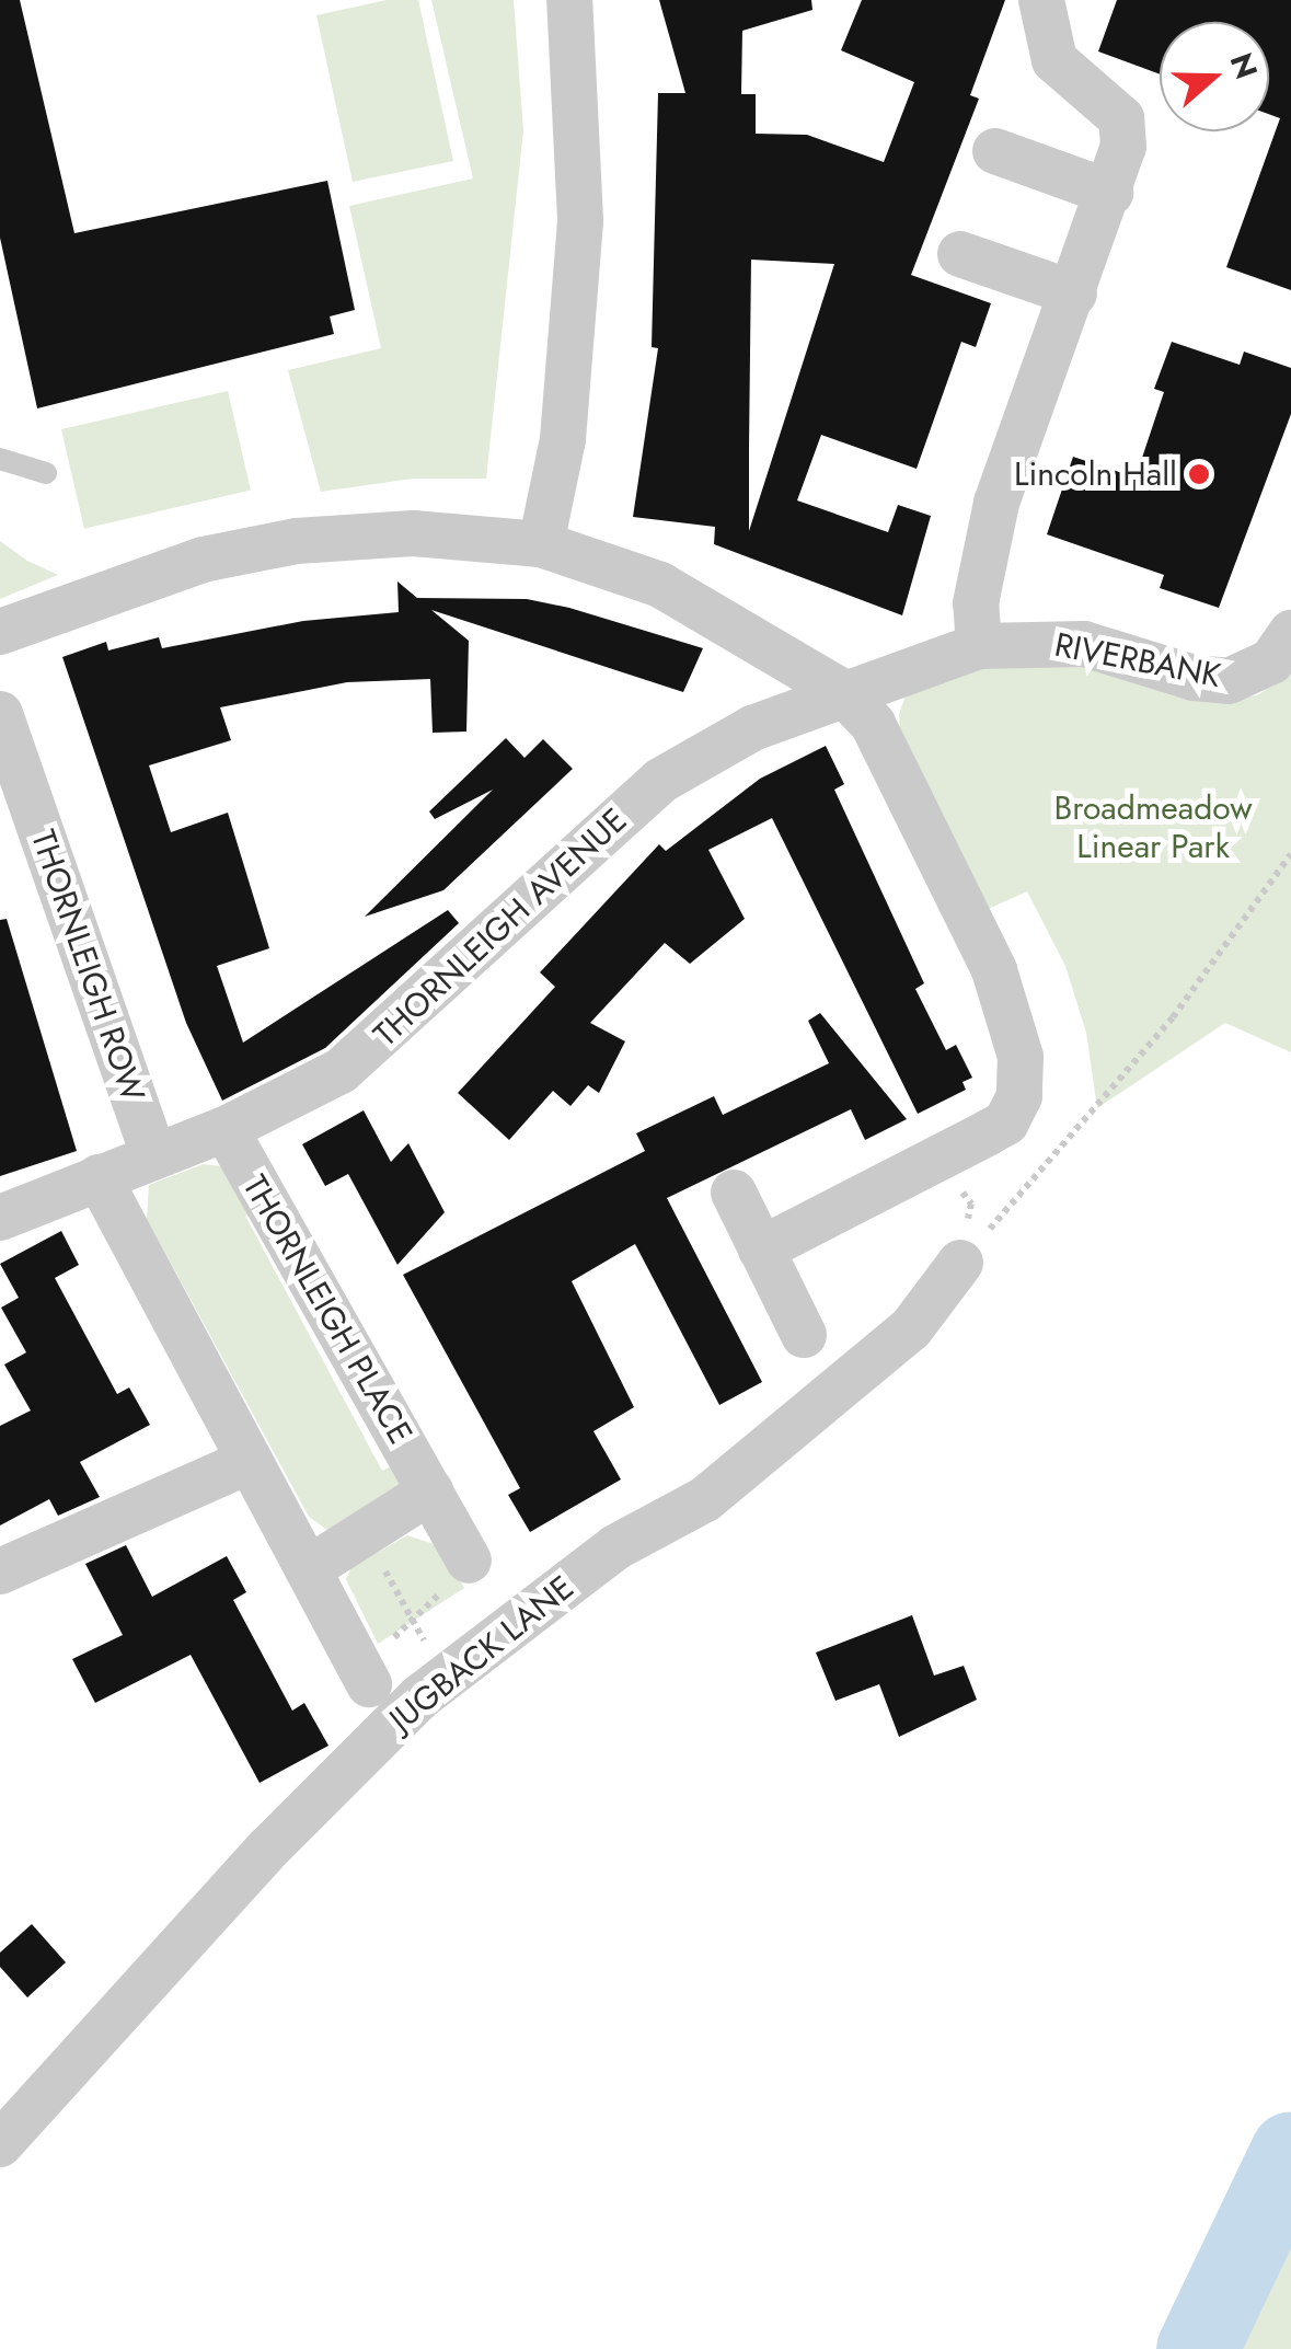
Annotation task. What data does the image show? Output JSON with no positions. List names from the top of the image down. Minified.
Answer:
{"streets":{"street":["RIVERBANK","THORNLEIGH AVENUE","THORNLEIGH ROW","THORNLEIGH PLACE","JUGBACK LANE"]},"crossings":[["RIVERBANK","THORNLEIGH AVENUE"],["THORNLEIGH AVENUE","THORNLEIGH ROW"],["THORNLEIGH AVENUE","THORNLEIGH PLACE"]],"parks":["Broadmeadow Linear Park"],"places":["Lincoln Hall"],"north":"right"}
